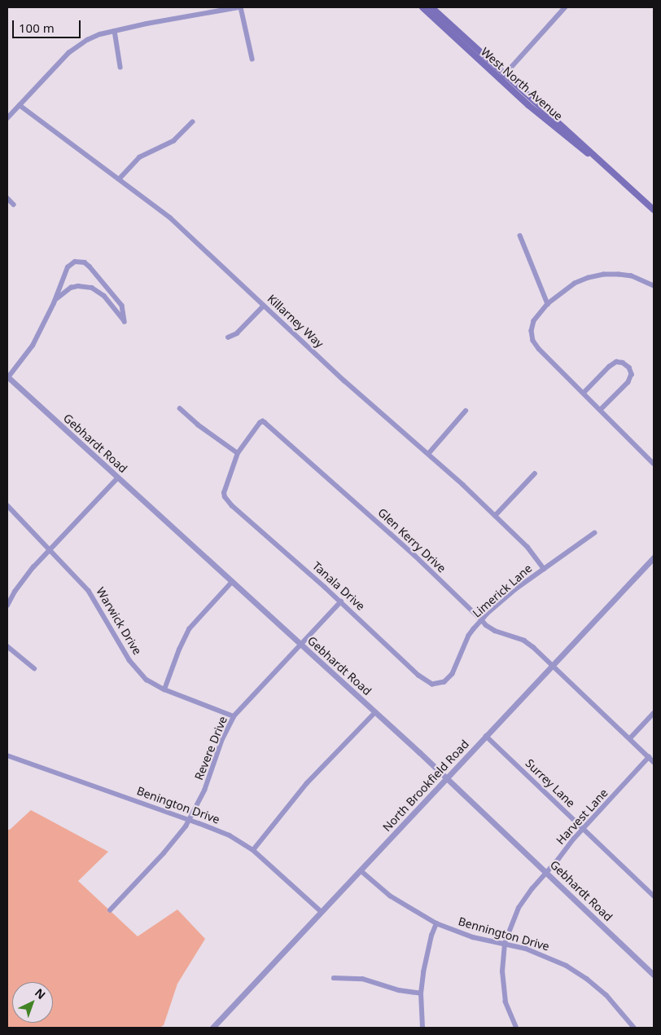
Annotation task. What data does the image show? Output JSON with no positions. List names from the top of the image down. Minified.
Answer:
{"streets":{"main road":["West North Avenue"],"street":["Killarney Way","Gebhardt Road","Glen Kerry Drive","Tanala Drive","Limerick Lane","Warwick Drive","Revere Drive","Surrey Lane","North Brookfield Road","Benington Drive","Harvest Lane","Bennington Drive"]},"crossings":[["Killarney Way","Limerick Lane"],["Gebhardt Road","Revere Drive"],["Gebhardt Road","North Brookfield Road"],["Gebhardt Road","Harvest Lane"],["Glen Kerry Drive","Tanala Drive"],["Glen Kerry Drive","Limerick Lane"],["Glen Kerry Drive","North Brookfield Road"],["Glen Kerry Drive","Harvest Lane"],["Tanala Drive","Limerick Lane"],["Tanala Drive","Revere Drive"],["Warwick Drive","Revere Drive"],["Revere Drive","Benington Drive"],["Surrey Lane","North Brookfield Road"],["Surrey Lane","Harvest Lane"],["North Brookfield Road","Benington Drive"],["North Brookfield Road","Bennington Drive"],["Harvest Lane","Bennington Drive"]],"scale_bar":"100 m","north":"top right"}
